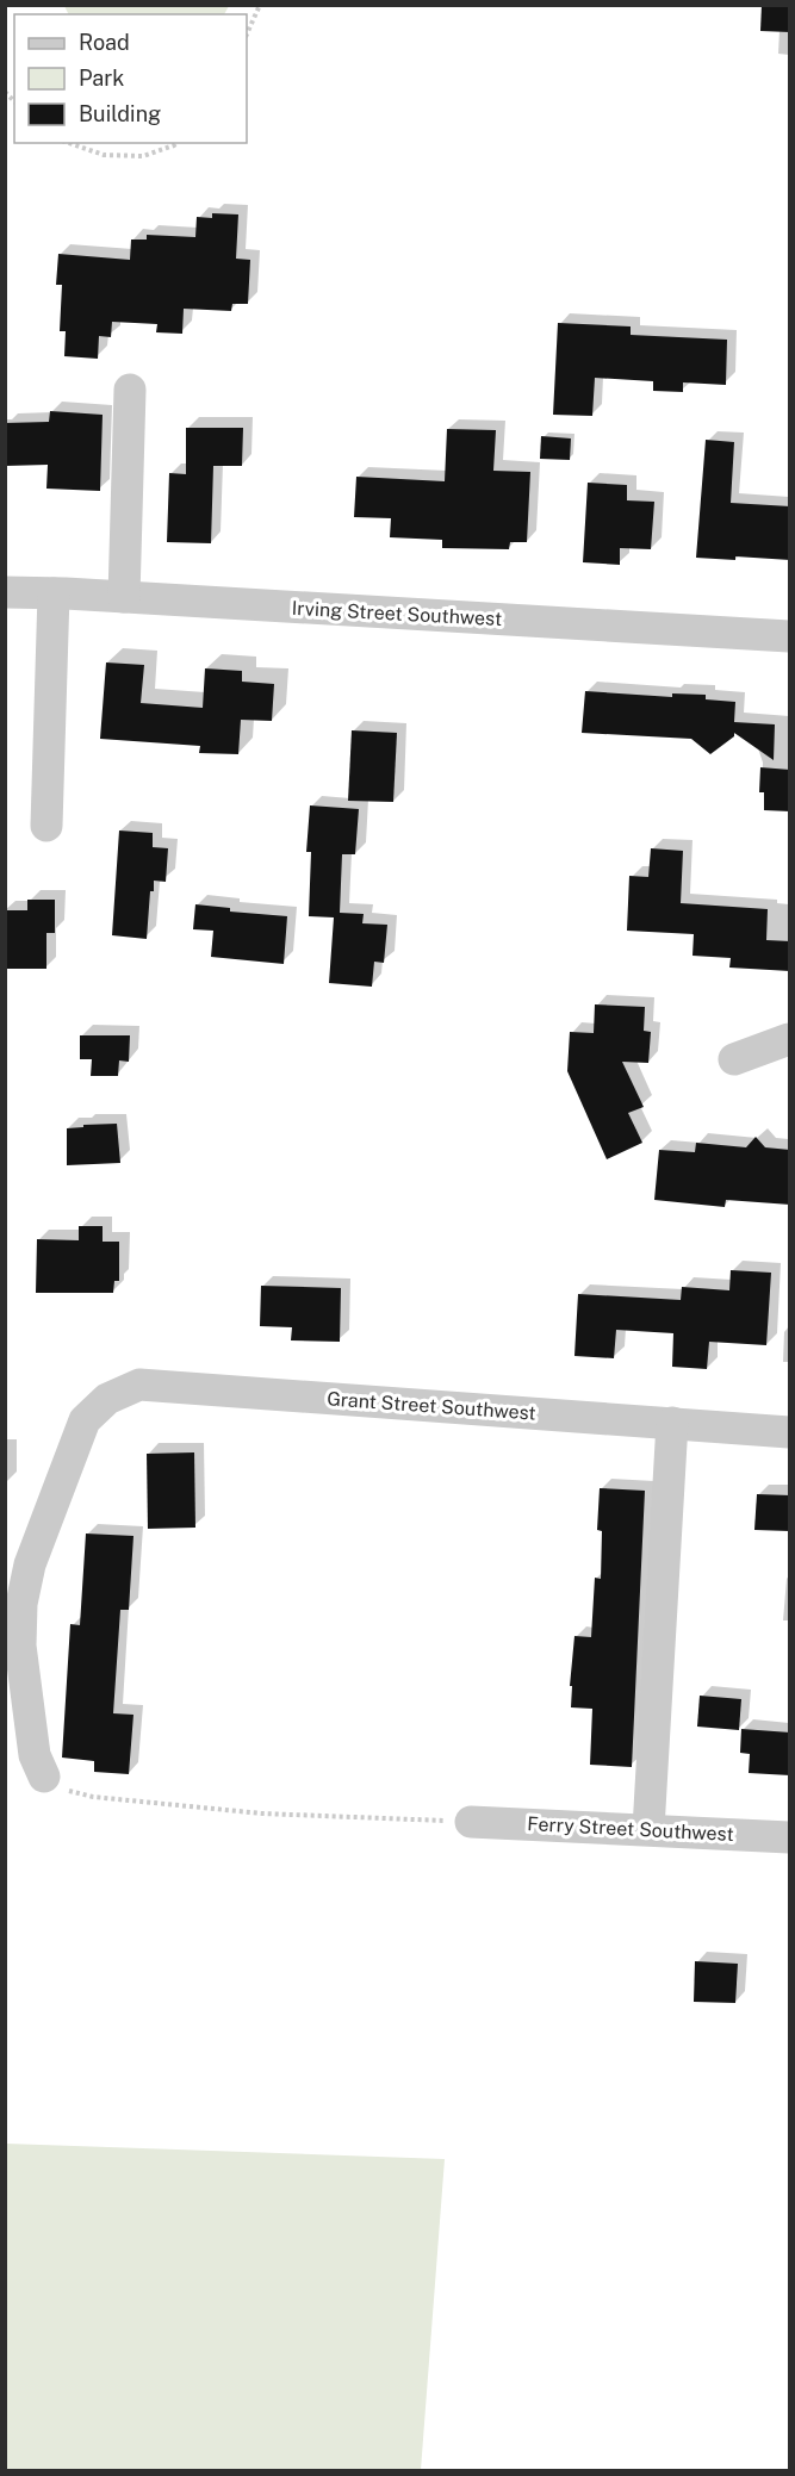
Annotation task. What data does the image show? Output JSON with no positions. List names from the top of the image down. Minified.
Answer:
{"streets":{"street":["Irving Street Southwest","Grant Street Southwest","Ferry Street Southwest"]},"legend":["Road","Park","Building"]}
